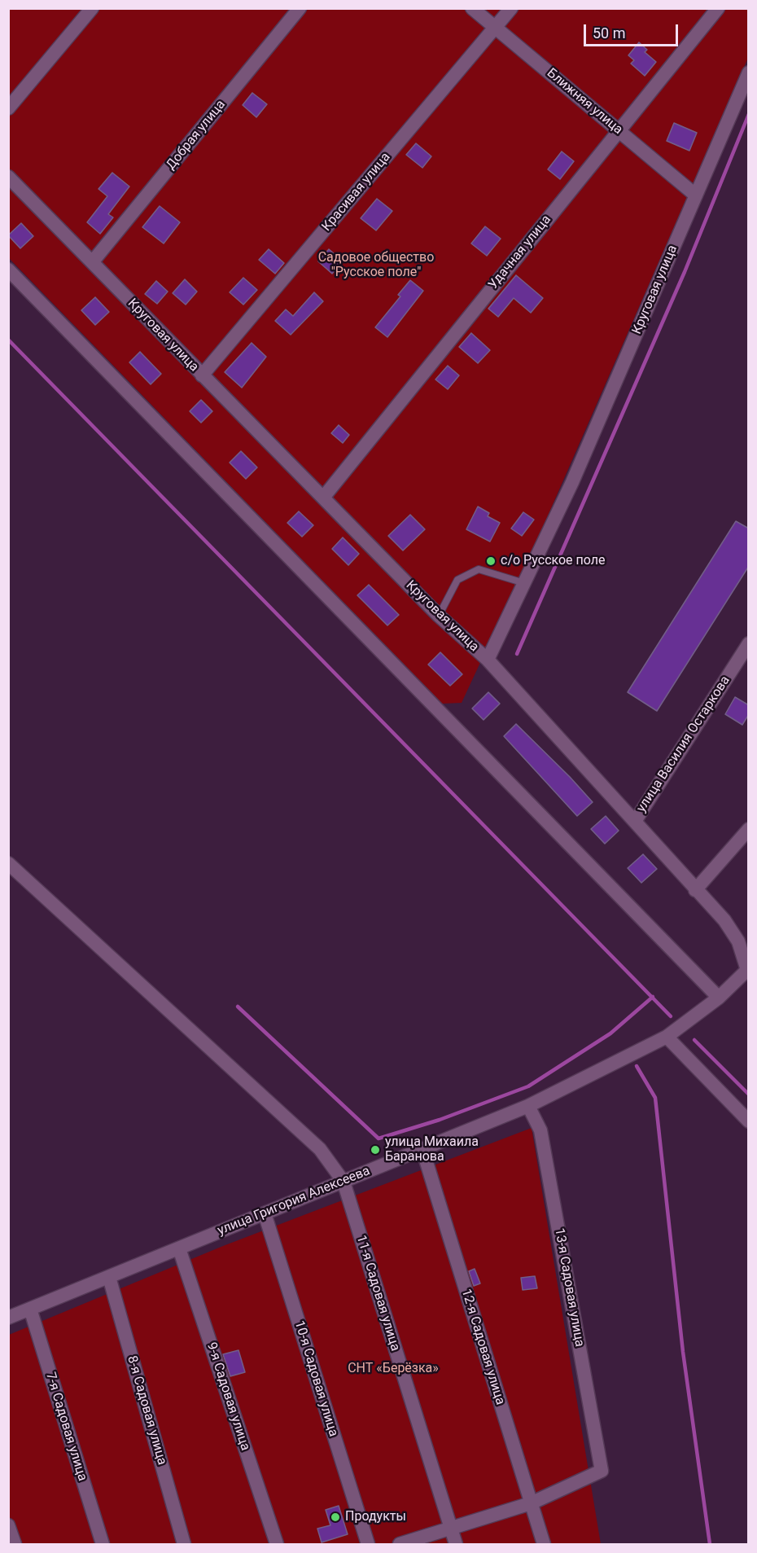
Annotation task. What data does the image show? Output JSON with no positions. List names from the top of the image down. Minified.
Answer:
{"streets":{"street":["Ближняя улица","Добрая улица","Красивая улица","Удачная улица","Круговая улица","улица Василия Остаркова","улица Григория Алексеева","13-я Садовая улица","11-я Садовая улица","12-я Садовая улица","10-я Садовая улица","9-я Садовая улица","8-я Садовая улица","7-я Садовая улица"]},"crossings":[["Ближняя улица","Красивая улица"],["Ближняя улица","Удачная улица"],["Ближняя улица","Круговая улица"],["Добрая улица","Круговая улица"],["Красивая улица","Круговая улица"],["Удачная улица","Круговая улица"],["улица Григория Алексеева","13-я Садовая улица"],["улица Григория Алексеева","11-я Садовая улица"],["улица Григория Алексеева","12-я Садовая улица"],["улица Григория Алексеева","10-я Садовая улица"],["улица Григория Алексеева","9-я Садовая улица"],["улица Григория Алексеева","8-я Садовая улица"],["улица Григория Алексеева","7-я Садовая улица"],["13-я Садовая улица","12-я Садовая улица"]],"parks":["Садовое общество \"Русское поле\"","СНТ «Берёзка»"],"places":["с/о Русское поле","улица Михаила Баранова","Продукты"],"scale_bar":"50 m"}
